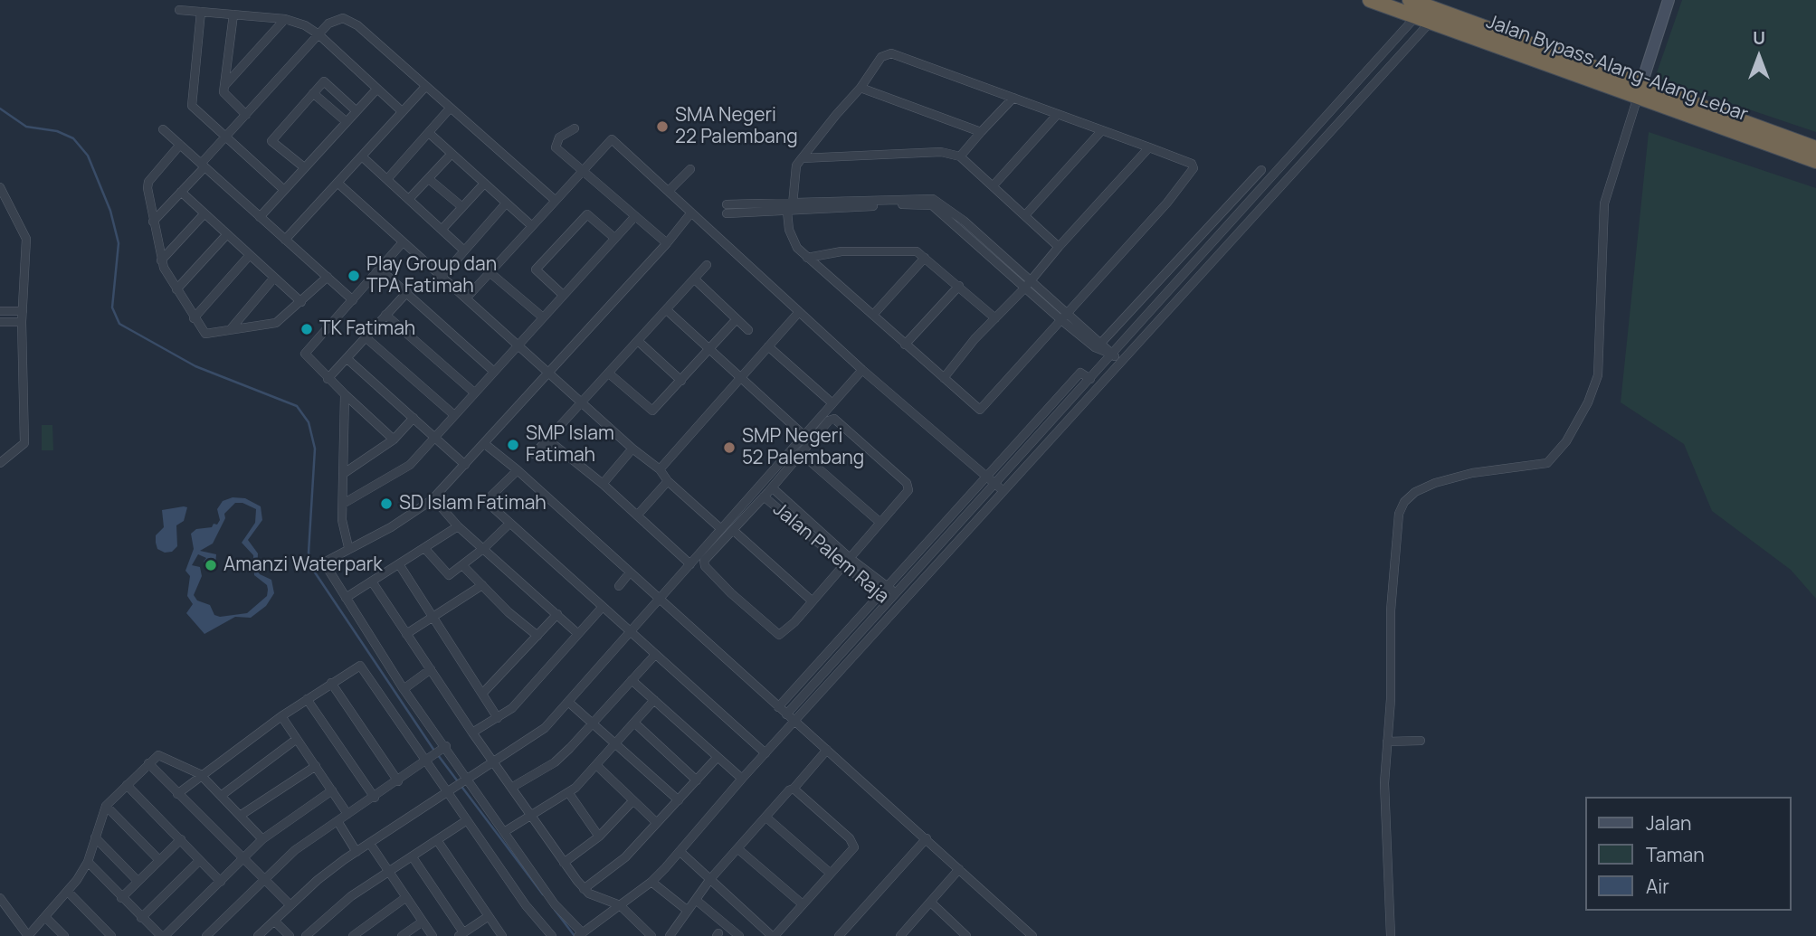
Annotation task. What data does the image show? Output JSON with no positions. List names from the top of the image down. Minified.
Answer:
{"streets":{"highway":["Jalan Bypass Alang-Alang Lebar"],"street":["Jalan Palem Raja"]},"places":["SMA Negeri 22 Palembang","Play Group dan TPA Fatimah","TK Fatimah","SMP Islam Fatimah","SMP Negeri 52 Palembang","SD Islam Fatimah","Amanzi Waterpark"],"legend":["Jalan","Taman","Air"],"north":"top"}
